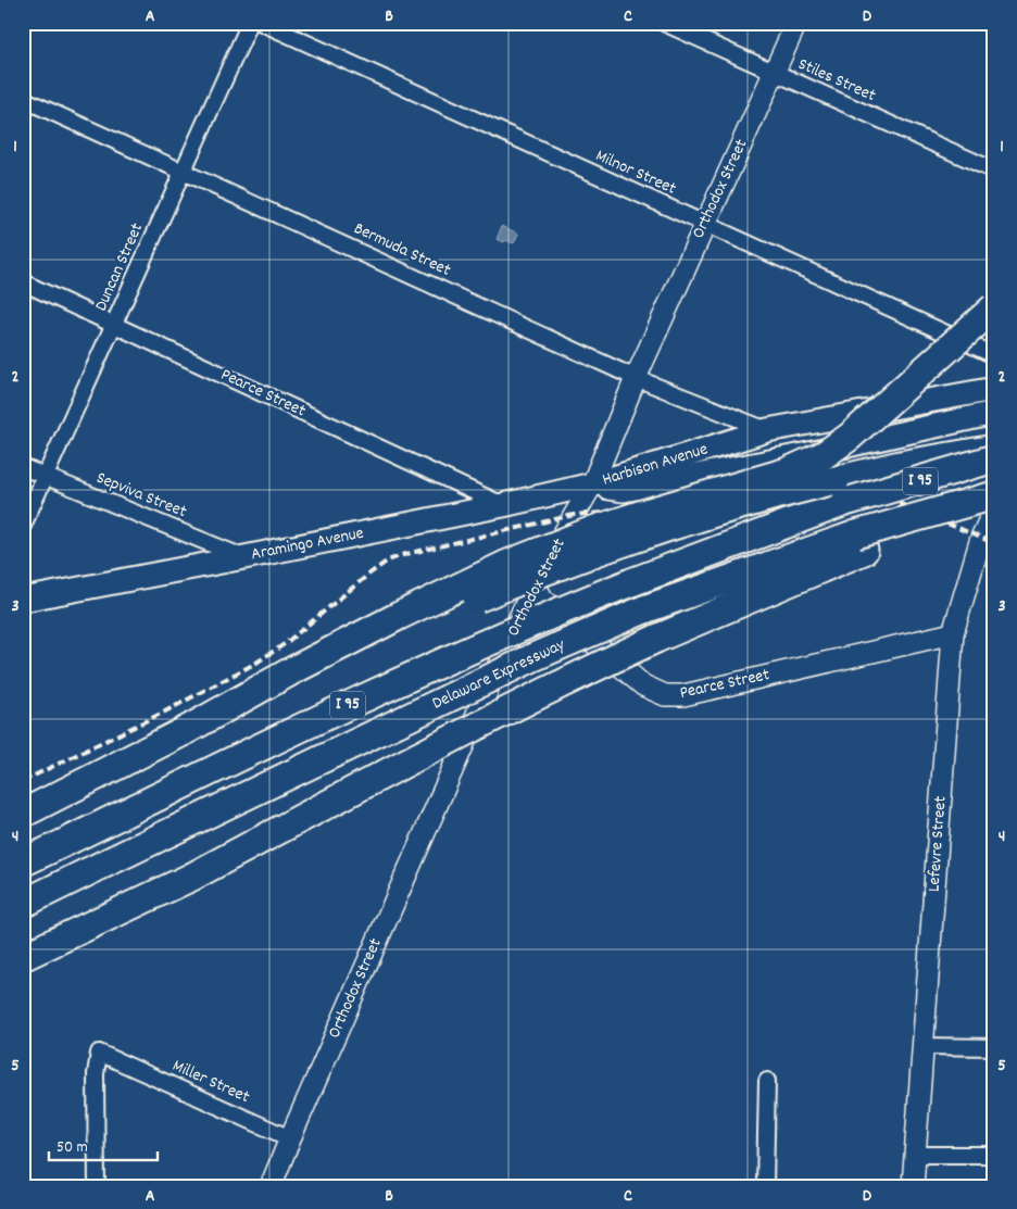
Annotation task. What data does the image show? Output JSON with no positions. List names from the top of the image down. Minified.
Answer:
{"streets":{"highway":["I 95","Delaware Expressway"],"main road":["Harbison Avenue","Aramingo Avenue"],"street":["Stiles Street","Milnor Street","Orthodox Street","Bermuda Street","Duncan Street","Pearce Street","Sepviva Street","Lefevre Street","Miller Street"]},"crossings":[["Stiles Street","Orthodox Street"],["Milnor Street","Orthodox Street"],["Orthodox Street","Bermuda Street"],["Orthodox Street","Pearce Street"],["Orthodox Street","Harbison Avenue"],["Orthodox Street","Aramingo Avenue"],["Orthodox Street","Miller Street"],["Bermuda Street","Duncan Street"],["Bermuda Street","Harbison Avenue"],["Duncan Street","Pearce Street"],["Duncan Street","Sepviva Street"],["Pearce Street","Aramingo Avenue"],["Pearce Street","Lefevre Street"],["Harbison Avenue","Aramingo Avenue"],["Sepviva Street","Aramingo Avenue"]],"scale_bar":"50 m","grid":{"columns":["A","B","C","D"],"rows":["1","2","3","4","5"]}}
